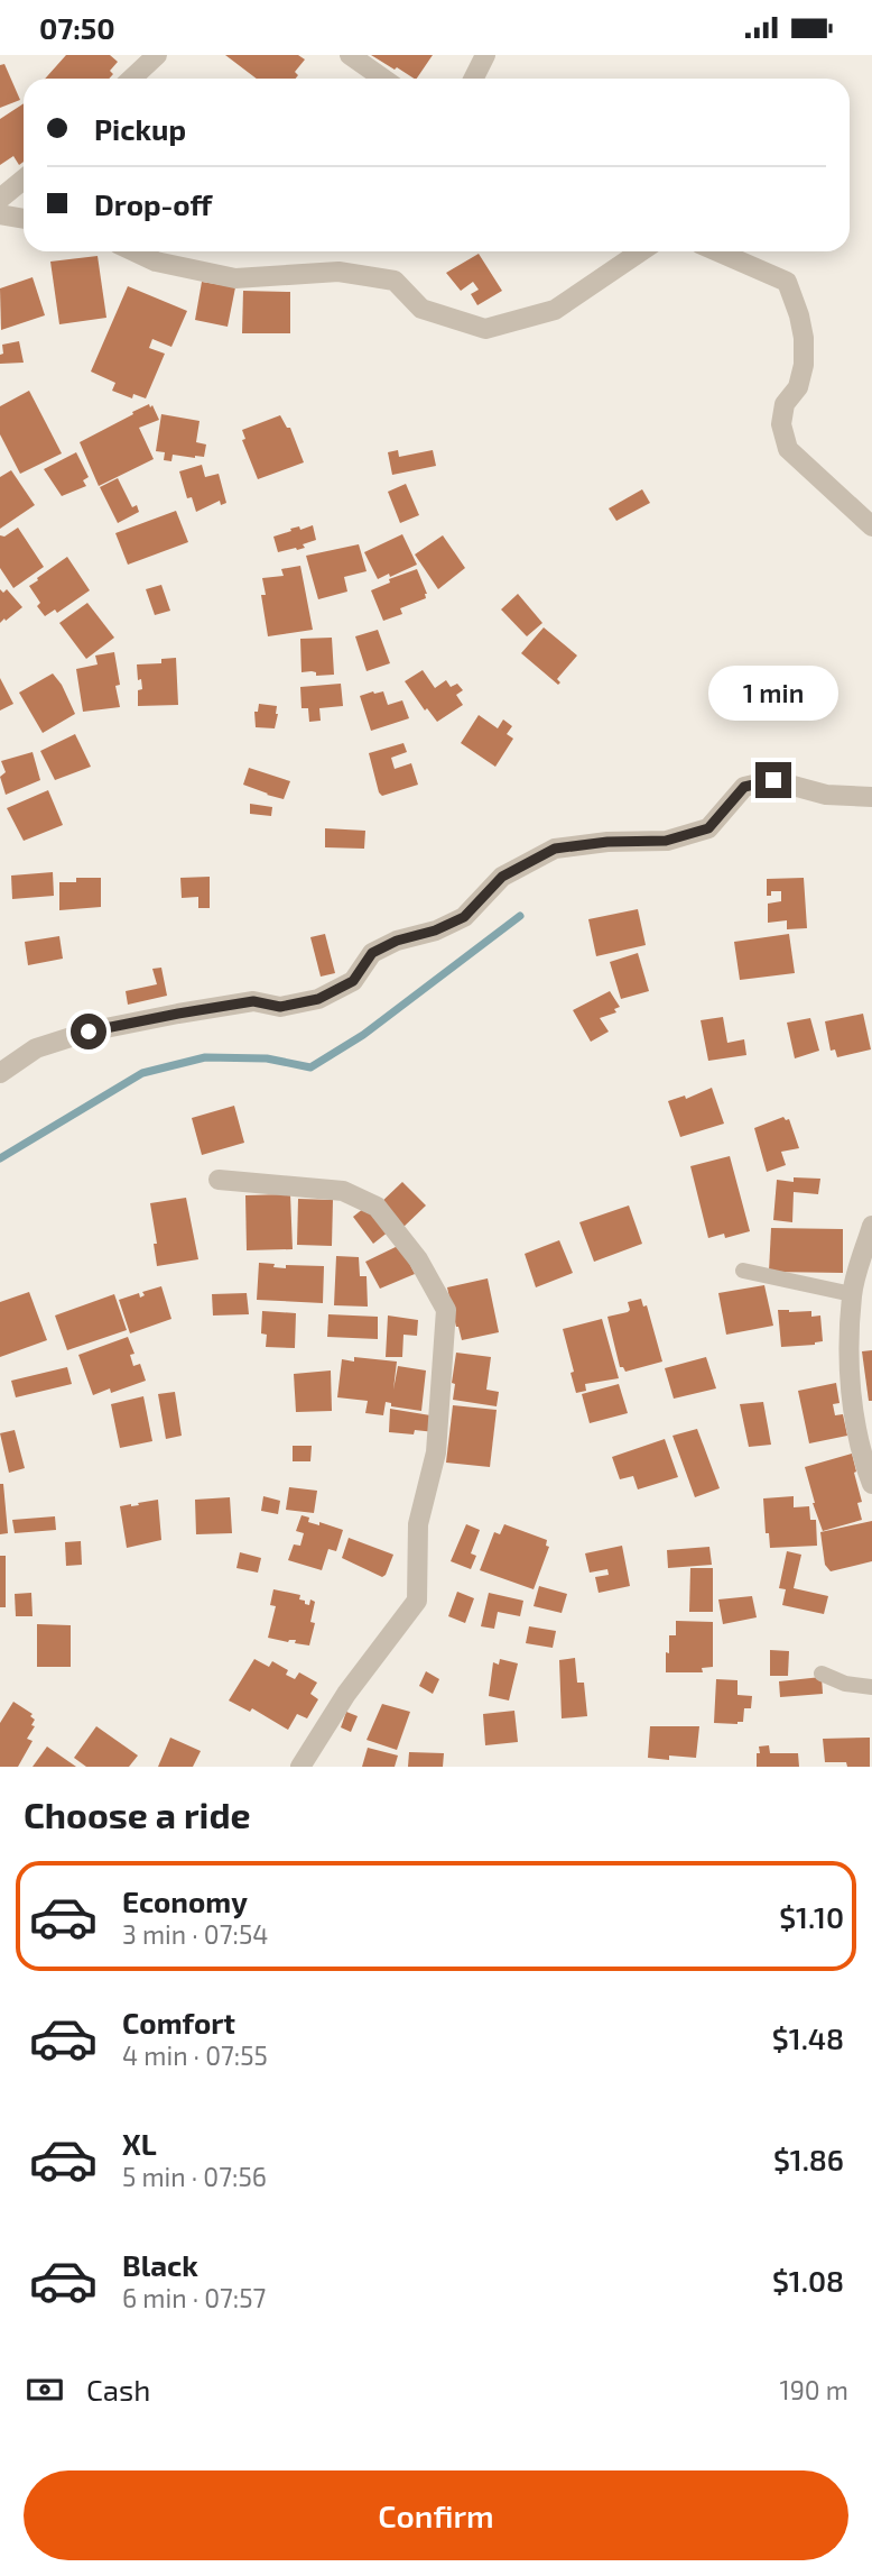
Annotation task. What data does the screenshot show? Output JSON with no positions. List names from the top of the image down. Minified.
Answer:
{"page":{"status":"07:50","banner":["Pickup","Drop-off"],"bubble":"1 min","heading":"Choose a ride","list":[{"name":"Economy","note":"3 min · 07:54","value":"$1.10"},{"name":"Comfort","note":"4 min · 07:55","value":"$1.48"},{"name":"XL","note":"5 min · 07:56","value":"$1.86"},{"name":"Black","note":"6 min · 07:57","value":"$1.08"}],"pay":["Cash","190 m"],"buttons":"Confirm"}}
